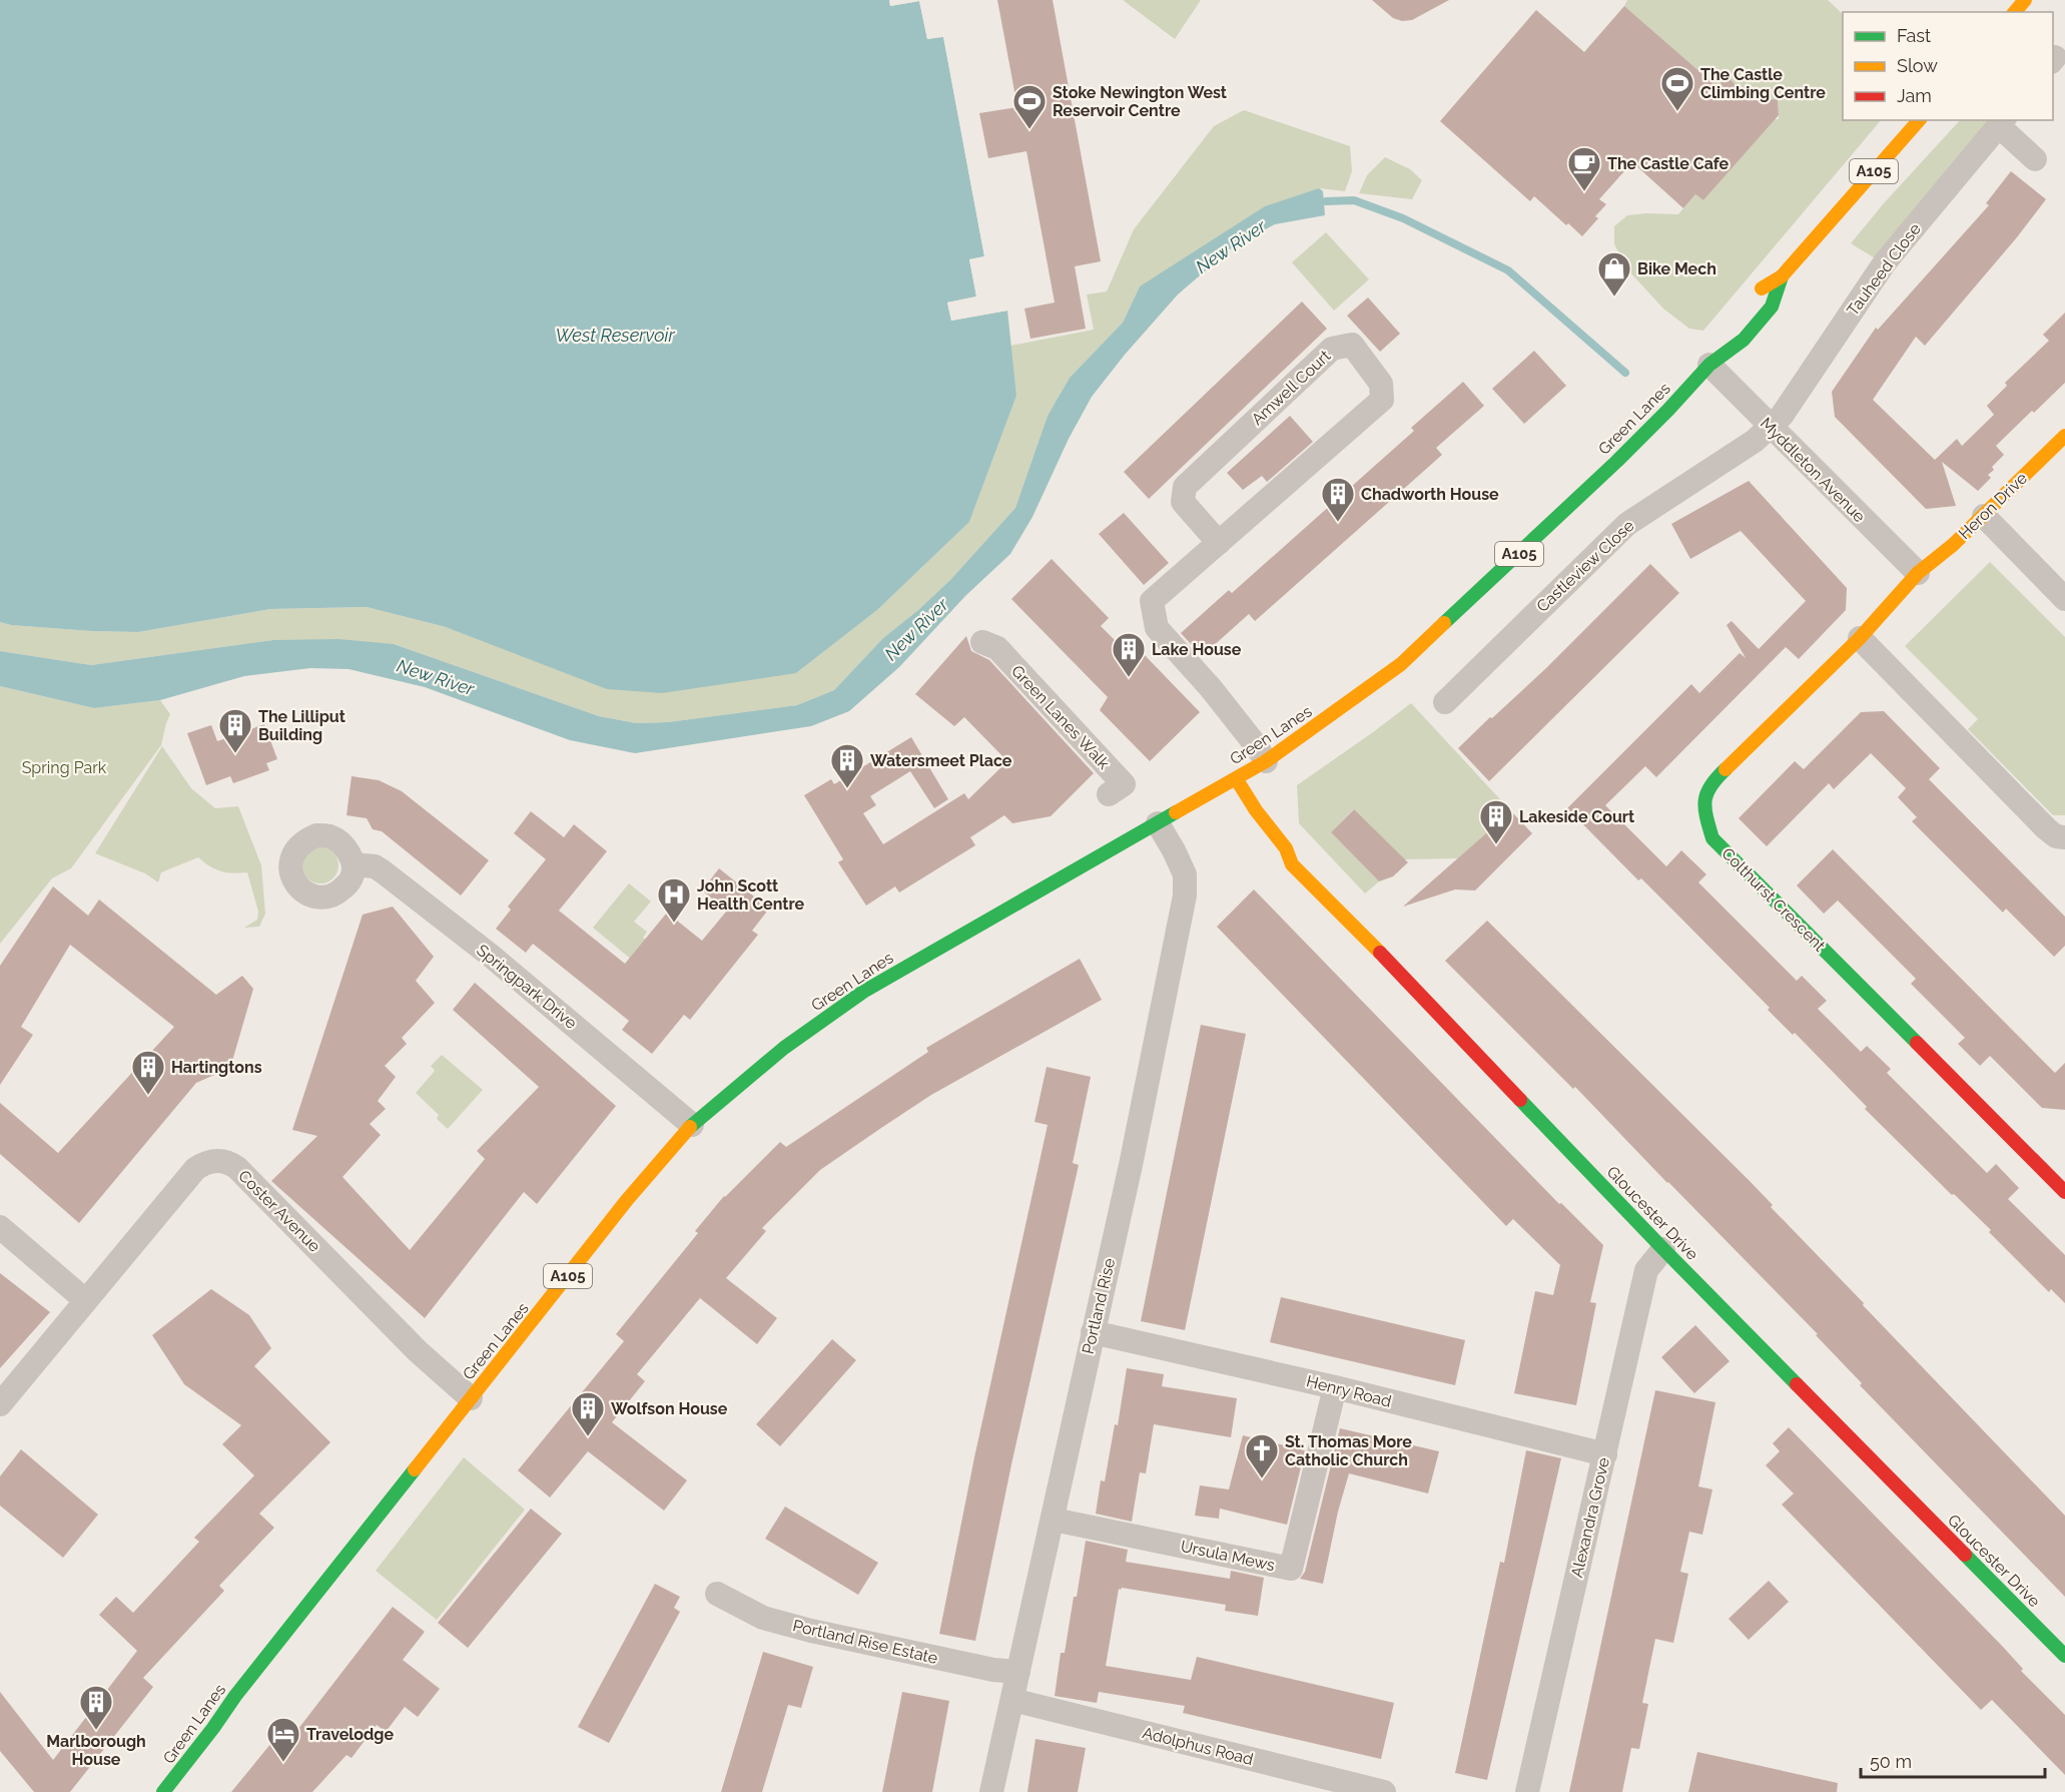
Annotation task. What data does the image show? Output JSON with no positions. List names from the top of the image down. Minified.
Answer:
{"streets":{"main road":["A105","Green Lanes","Heron Drive","Colthurst Crescent","Gloucester Drive"],"street":["Tauheed Close","Amwell Court","Myddleton Avenue","Castleview Close","Green Lanes Walk","Springpark Drive","Coster Avenue","Portland Rise","Henry Road","Alexandra Grove","Ursula Mews","Portland Rise Estate","Adolphus Road"]},"crossings":[["Tauheed Close","Myddleton Avenue"],["Tauheed Close","Castleview Close"],["Amwell Court","Green Lanes"],["Green Lanes","Myddleton Avenue"],["Green Lanes","Springpark Drive"],["Green Lanes","Coster Avenue"],["Green Lanes","Gloucester Drive"],["Green Lanes","Portland Rise"],["Myddleton Avenue","Heron Drive"],["Myddleton Avenue","Castleview Close"],["Myddleton Avenue","Colthurst Crescent"],["Heron Drive","Colthurst Crescent"],["Gloucester Drive","Alexandra Grove"],["Portland Rise","Henry Road"],["Portland Rise","Ursula Mews"],["Portland Rise","Portland Rise Estate"],["Portland Rise","Adolphus Road"],["Henry Road","Alexandra Grove"],["Henry Road","Ursula Mews"]],"water":["New River","West Reservoir"],"parks":["Spring Park"],"places":{"sports":["The Castle Climbing Centre","Stoke Newington West Reservoir Centre"],"cafe":["The Castle Cafe"],"shop":["Bike Mech"],"building":["Chadworth House","Lake House","The Lilliput Building","Watersmeet Place","Lakeside Court","Hartingtons","Wolfson House","Marlborough House"],"hospital":["John Scott Health Centre"],"church":["St. Thomas More Catholic Church"],"hotel":["Travelodge"]},"legend":["Fast","Slow","Jam"],"scale_bar":"50 m"}
